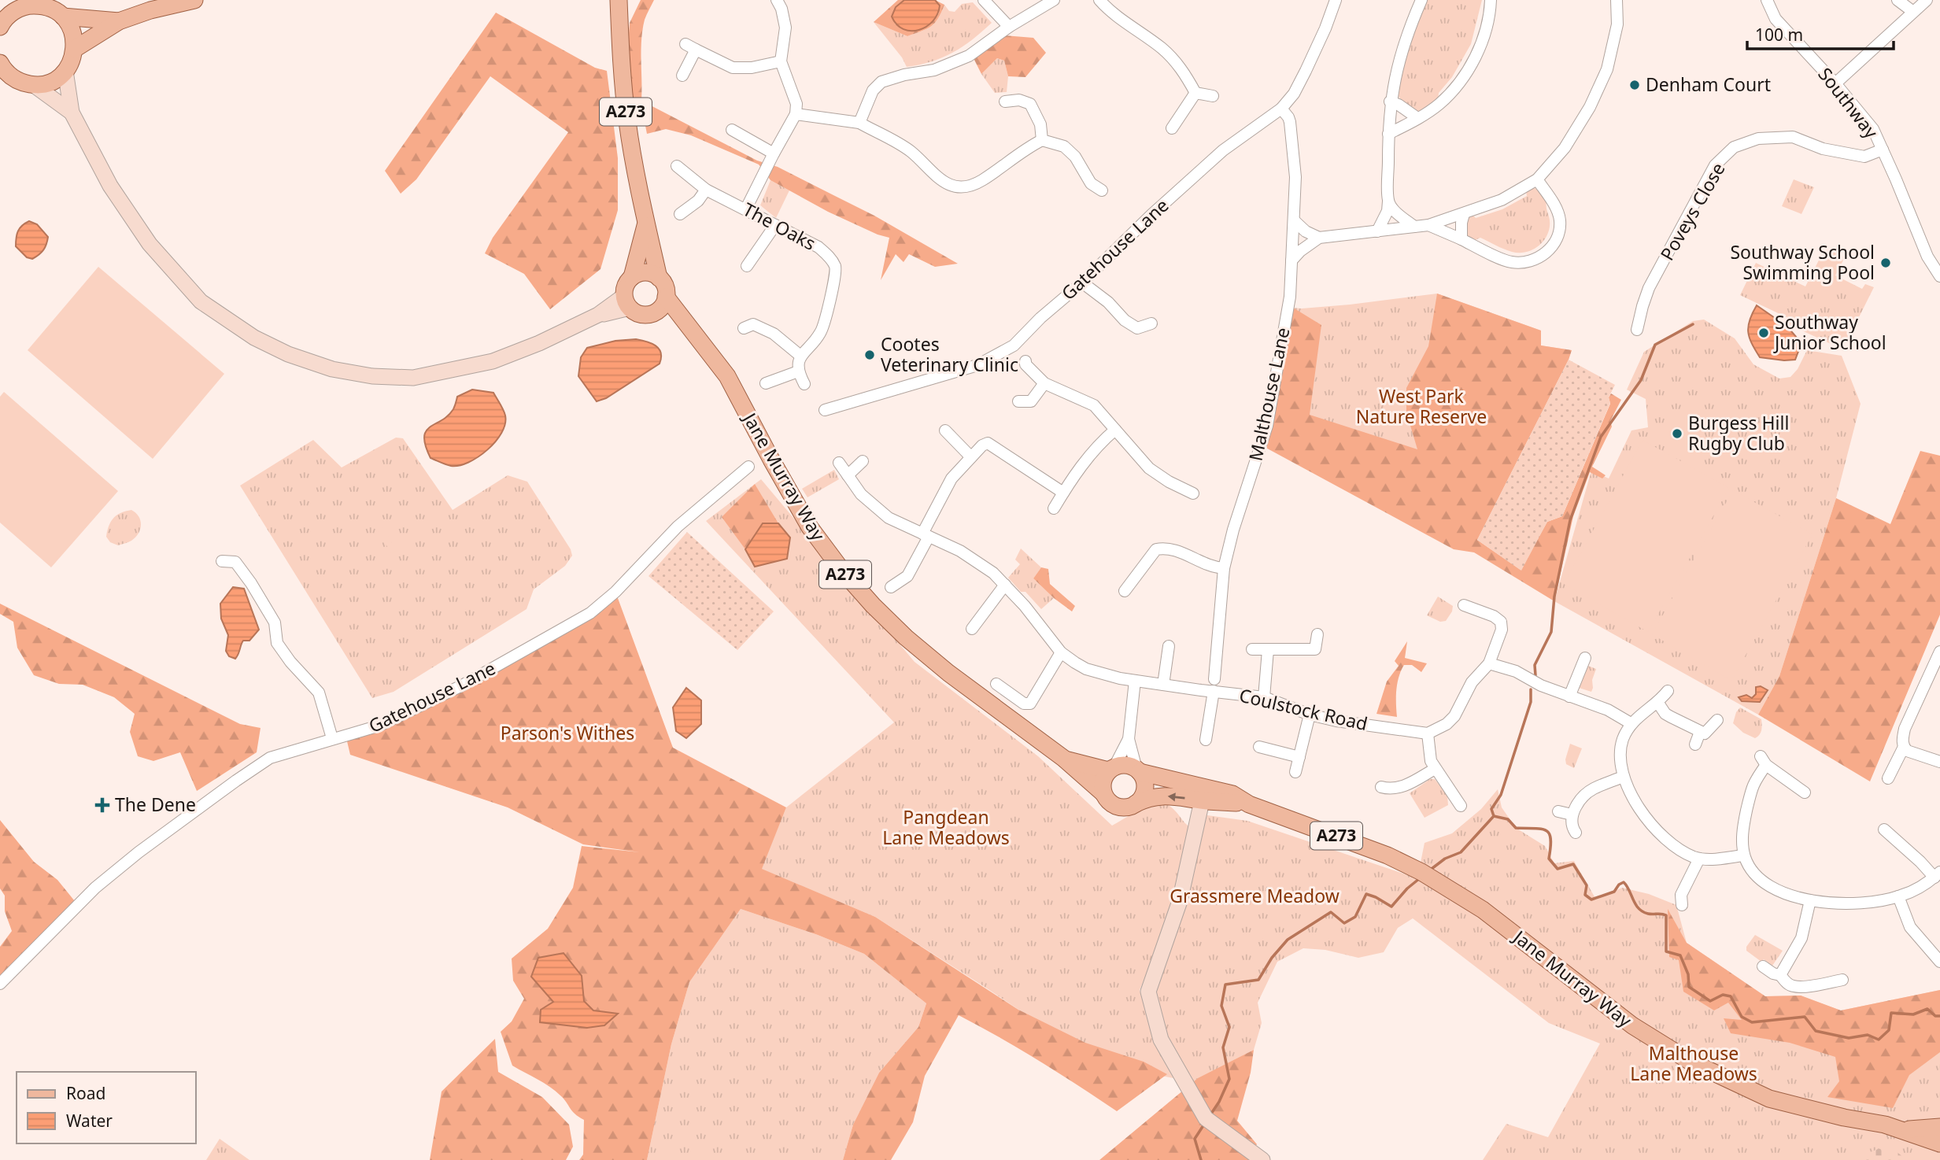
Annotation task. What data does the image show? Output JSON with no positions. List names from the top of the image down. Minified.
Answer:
{"streets":{"main road":["A273","Jane Murray Way"],"street":["Southway","Poveys Close","The Oaks","Gatehouse Lane","Malthouse Lane","Coulstock Road"]},"crossings":[["Southway","Poveys Close"],["A273","Jane Murray Way"],["Gatehouse Lane","Malthouse Lane"],["Malthouse Lane","Coulstock Road"]],"parks":["West Park Nature Reserve","Parson's Withes","Pangdean Lane Meadows","Grassmere Meadow","Malthouse Lane Meadows"],"places":{"other":["Denham Court","Southway School Swimming Pool","Southway Junior School","Cootes Veterinary Clinic","Burgess Hill Rugby Club"],"health":["The Dene"]},"legend":["Road","Water"],"scale_bar":"100 m"}
